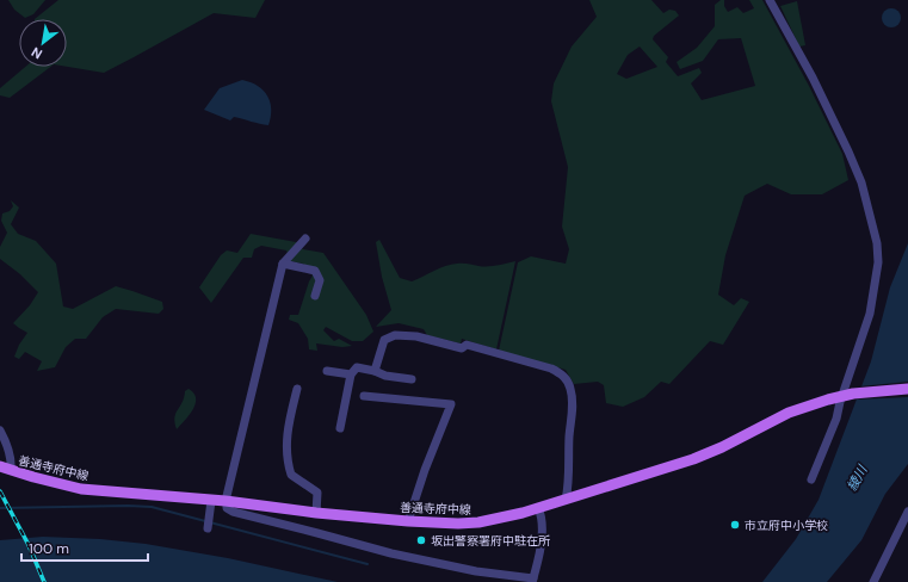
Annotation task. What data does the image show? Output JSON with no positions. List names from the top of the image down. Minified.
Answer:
{"streets":{"main road":["善通寺府中線"]},"water":["綾川"],"places":["市立府中小学校","坂出警察署府中駐在所"],"scale_bar":"100 m","north":"bottom left"}
